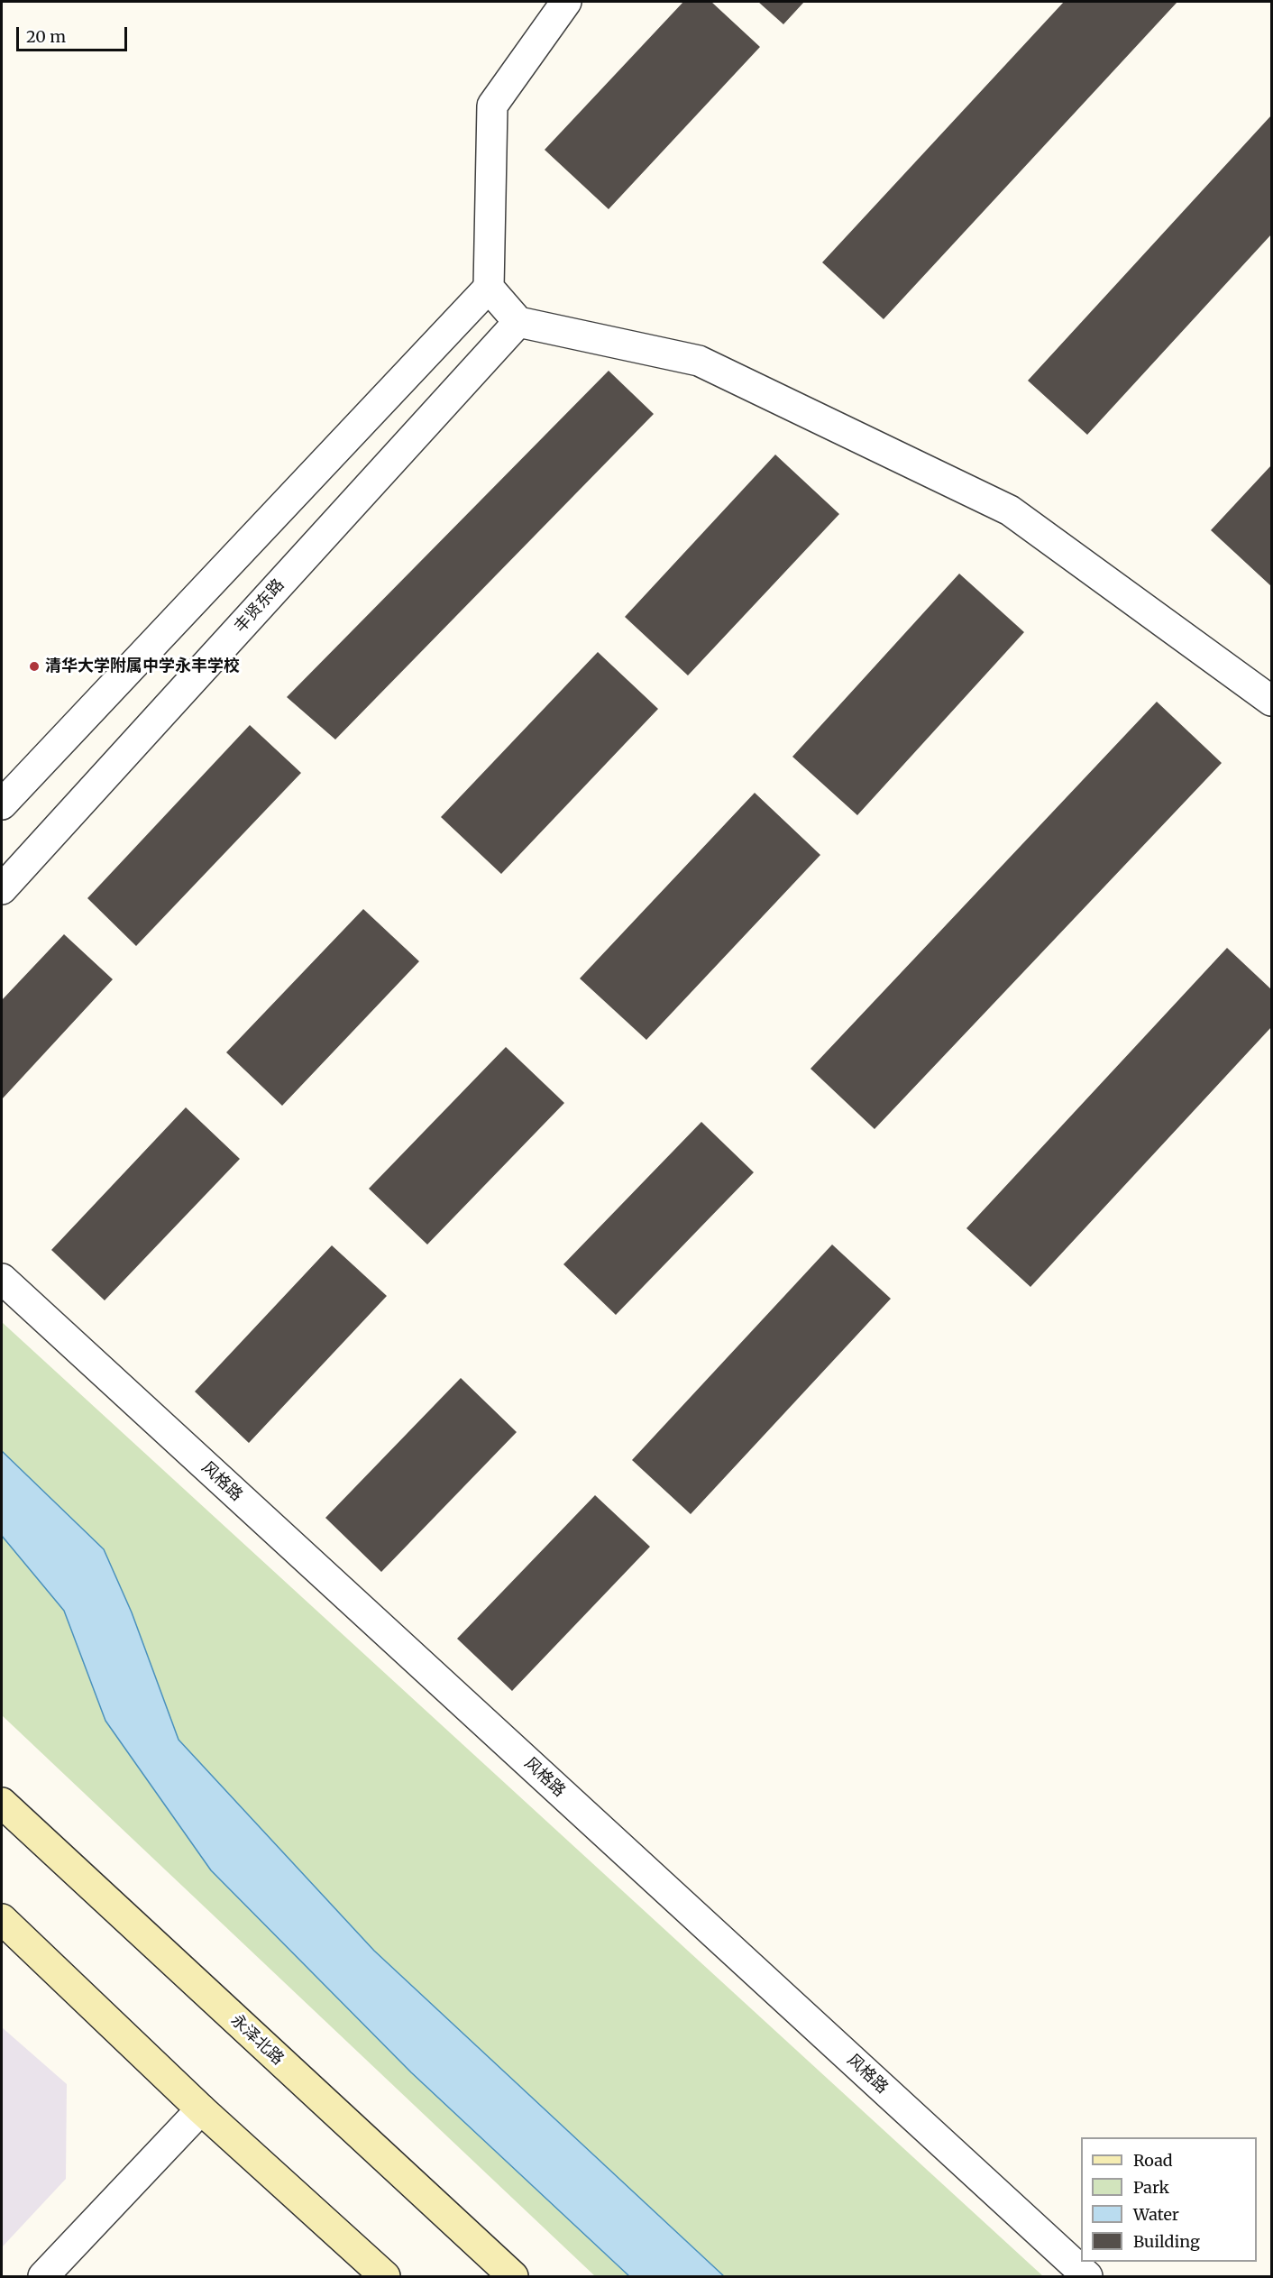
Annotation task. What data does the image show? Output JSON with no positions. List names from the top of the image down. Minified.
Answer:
{"streets":{"main road":["永泽北路"],"street":["丰贤东路","风格路"]},"places":["清华大学附属中学永丰学校"],"legend":["Road","Park","Water","Building"],"scale_bar":"20 m"}
